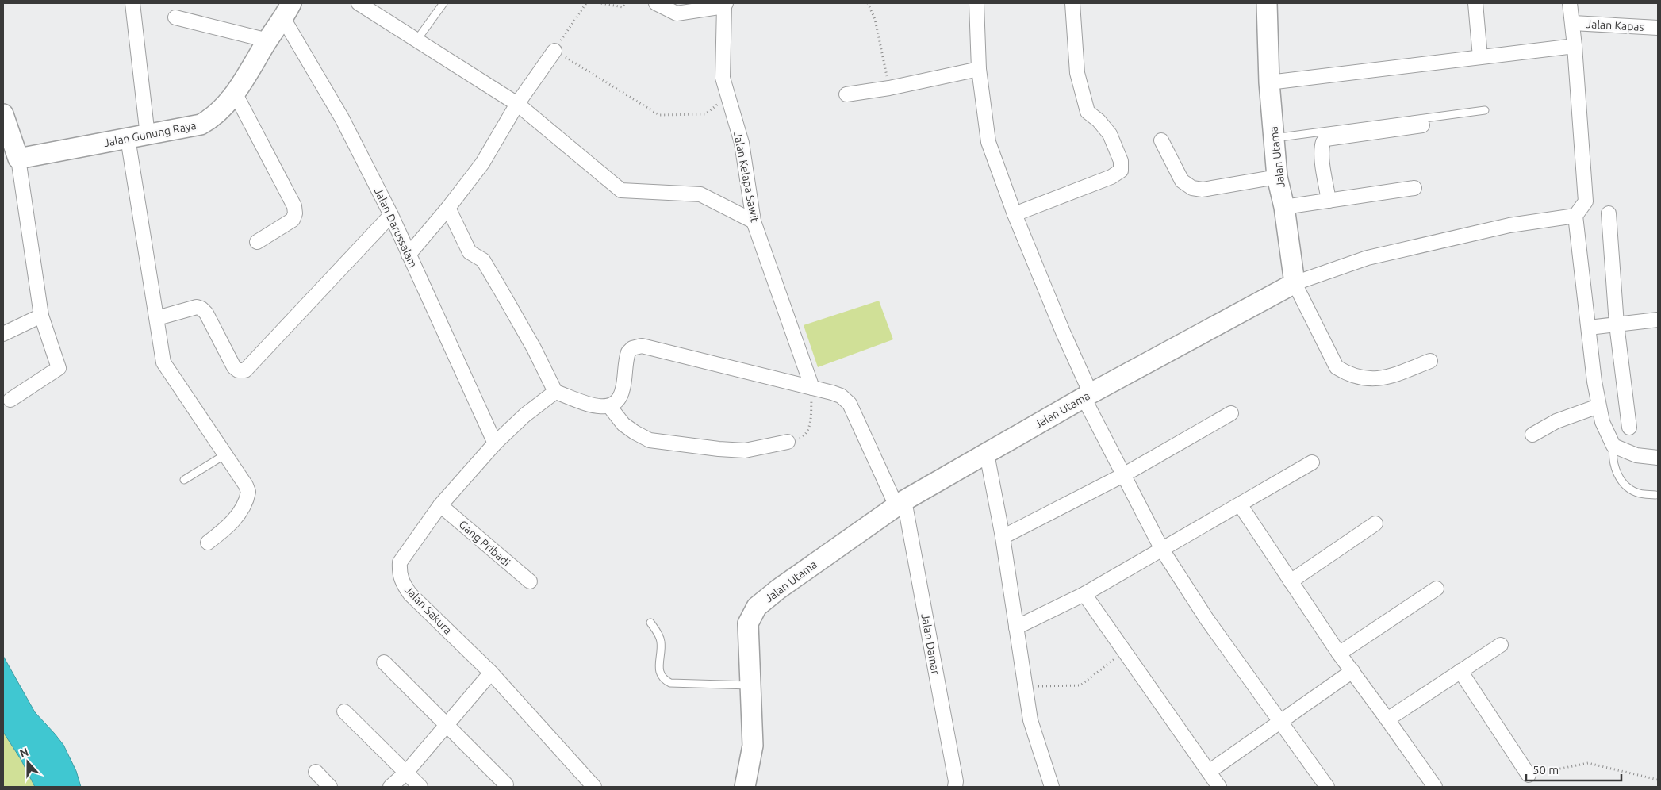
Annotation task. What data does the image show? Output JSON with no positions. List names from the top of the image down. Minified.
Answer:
{"streets":{"street":["Jalan Kapas","Jalan Gunung Raya","Jalan Utama","Jalan Kelapa Sawit","Jalan Darussalam","Gang Pribadi","Jalan Sakura","Jalan Damar"]},"crossings":[["Jalan Gunung Raya","Jalan Darussalam"],["Jalan Utama","Jalan Damar"],["Jalan Kelapa Sawit","Jalan Damar"],["Jalan Darussalam","Jalan Sakura"],["Gang Pribadi","Jalan Sakura"]],"scale_bar":"50 m","north":"top"}
